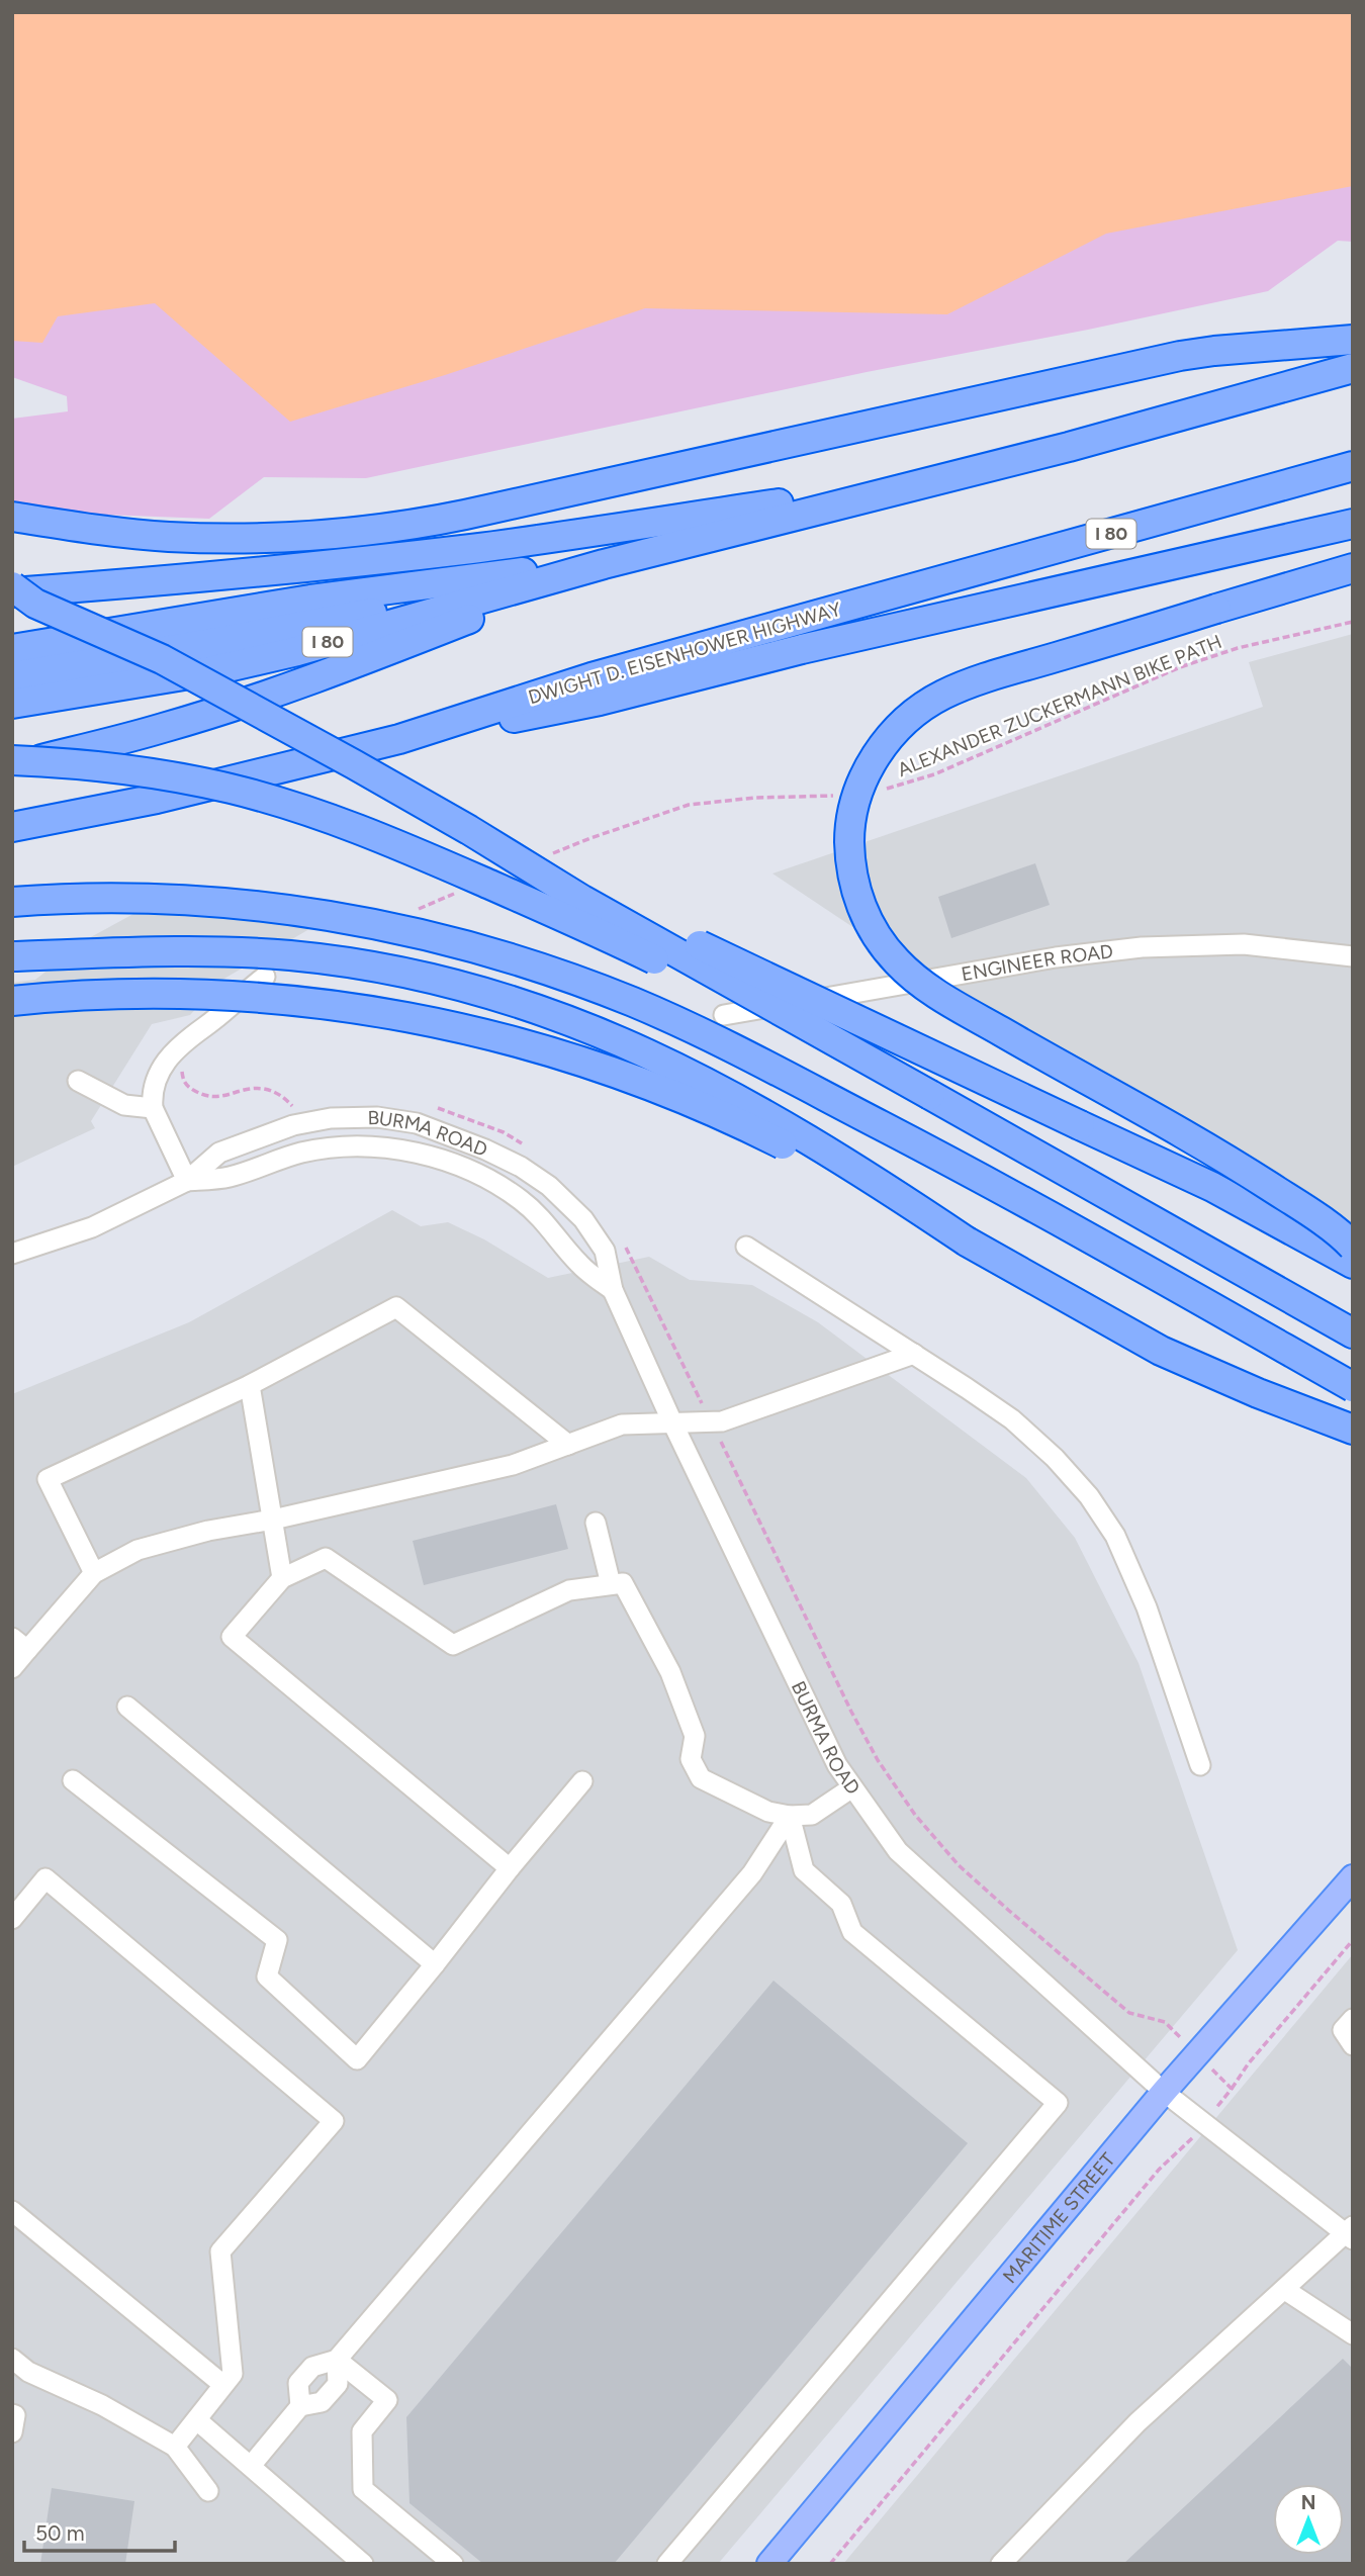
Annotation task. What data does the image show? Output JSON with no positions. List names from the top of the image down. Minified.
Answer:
{"streets":{"highway":["I 80","DWIGHT D. EISENHOWER HIGHWAY"],"main road":["MARITIME STREET"],"street":["ENGINEER ROAD","BURMA ROAD"],"path":["ALEXANDER ZUCKERMANN BIKE PATH"]},"crossings":[["BURMA ROAD","MARITIME STREET"]],"scale_bar":"50 m","north":"top"}
